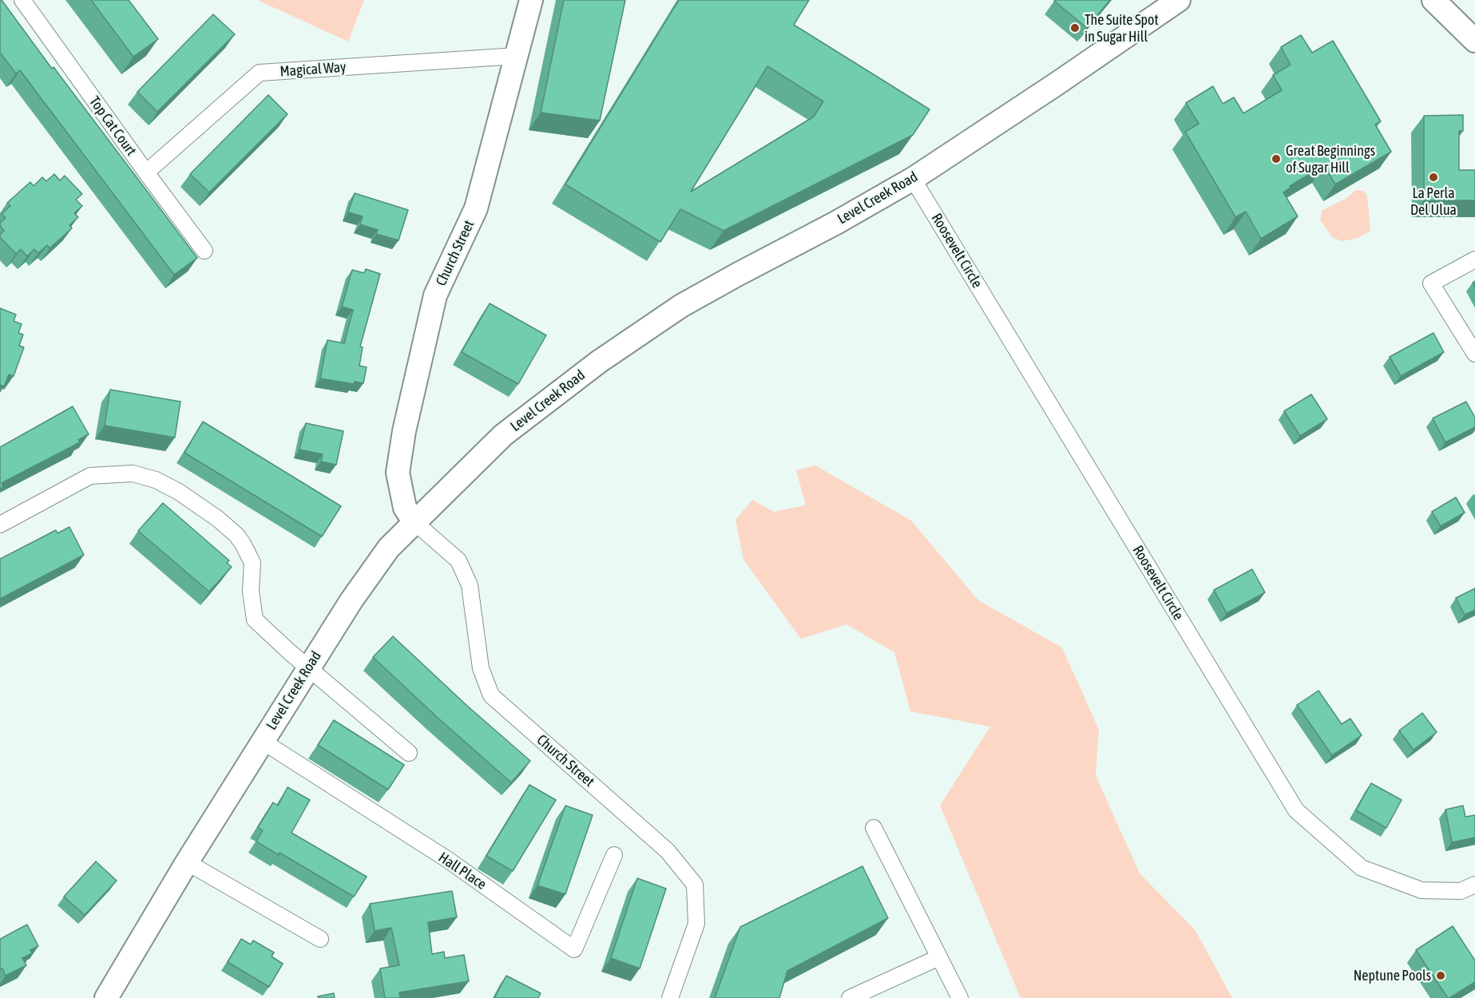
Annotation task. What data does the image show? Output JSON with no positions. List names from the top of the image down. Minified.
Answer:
{"streets":{"street":["Magical Way","Top Cat Court","Level Creek Road","Roosevelt Circle","Church Street","Hall Place"]},"crossings":[["Magical Way","Top Cat Court"],["Magical Way","Church Street"],["Level Creek Road","Roosevelt Circle"],["Level Creek Road","Church Street"],["Level Creek Road","Hall Place"]],"places":["The Suite Spot in Sugar Hill","Great Beginnings of Sugar Hill","La Perla Del Ulua","Neptune Pools"]}
